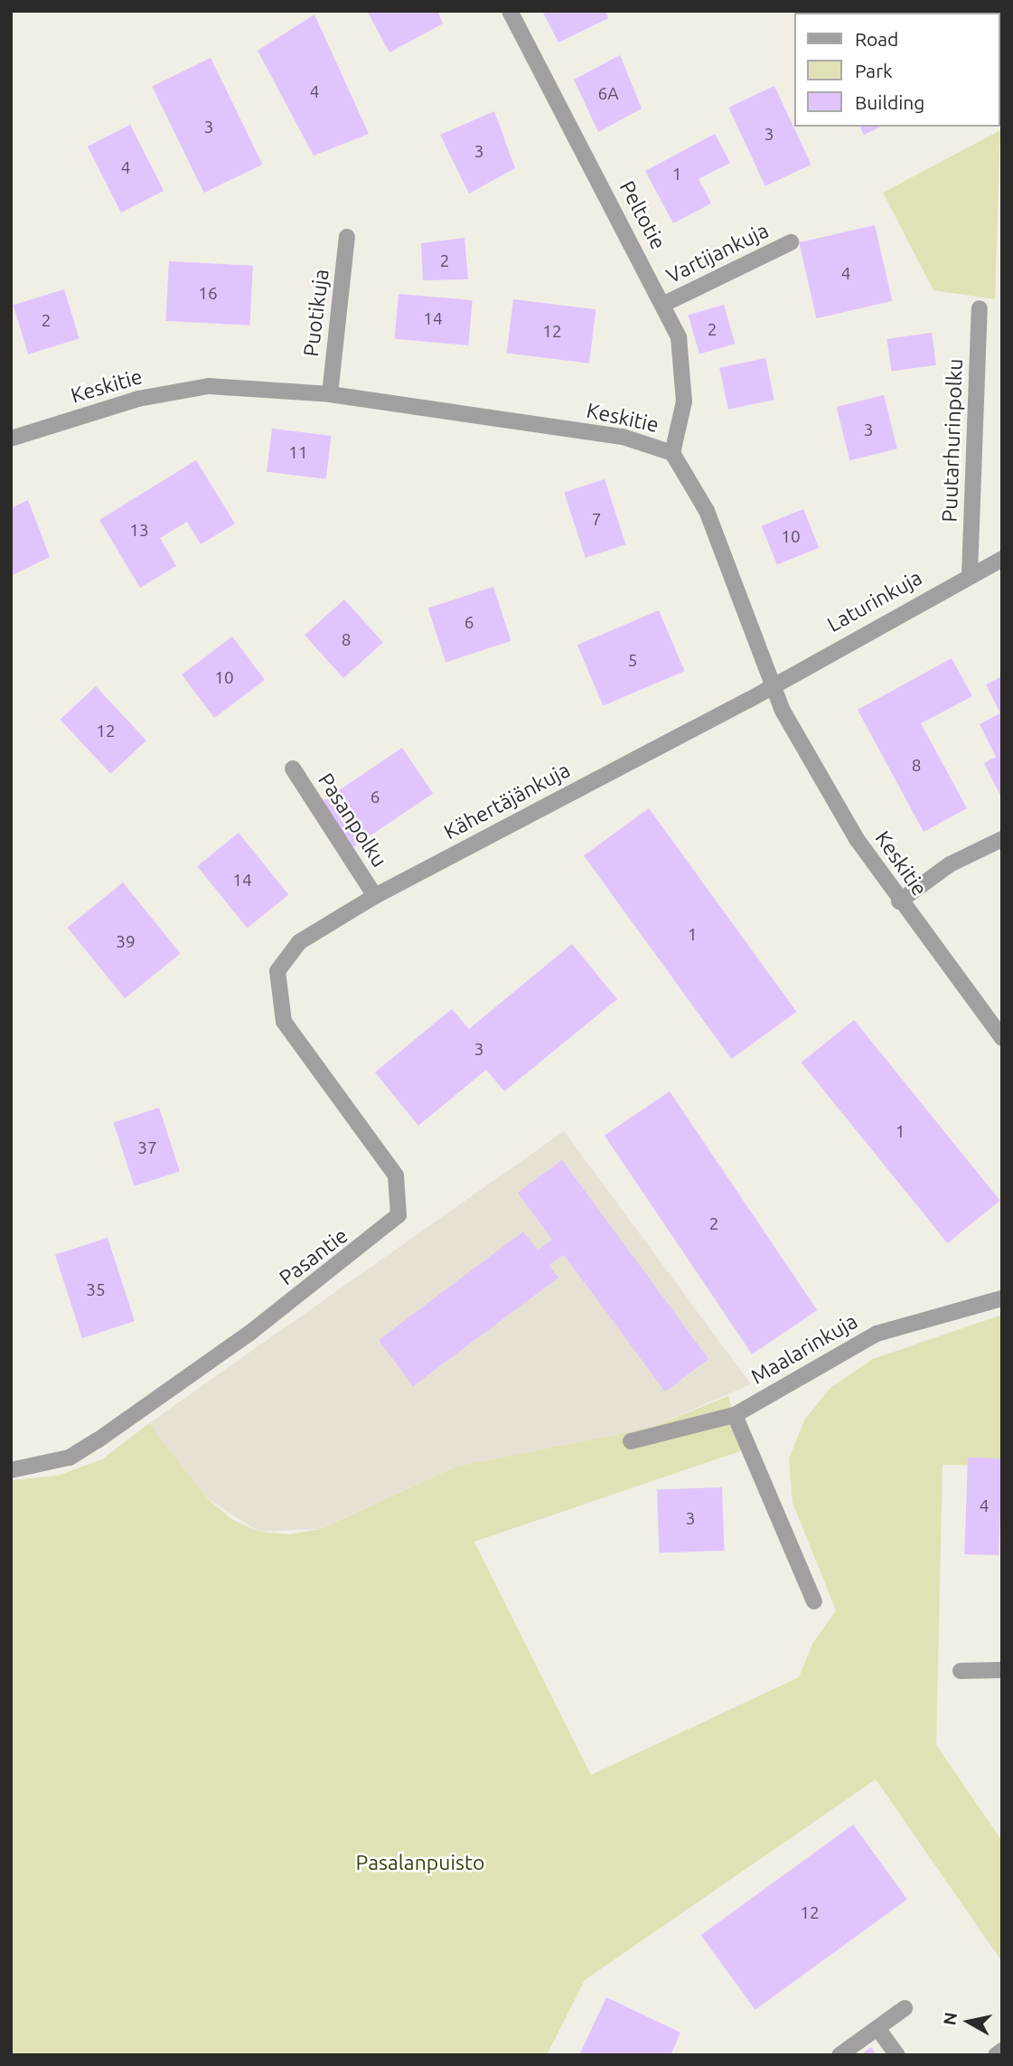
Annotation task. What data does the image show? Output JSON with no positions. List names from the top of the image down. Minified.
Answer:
{"streets":{"street":["Peltotie","Vartijankuja","Puotikuja","Keskitie","Puutarhurinpolku","Laturinkuja","Kähertäjänkuja","Pasanpolku","Pasantie","Maalarinkuja"]},"crossings":[["Peltotie","Vartijankuja"],["Peltotie","Keskitie"],["Puotikuja","Keskitie"],["Keskitie","Laturinkuja"],["Keskitie","Kähertäjänkuja"],["Puutarhurinpolku","Laturinkuja"],["Laturinkuja","Kähertäjänkuja"],["Kähertäjänkuja","Pasanpolku"],["Kähertäjänkuja","Pasantie"]],"parks":["Pasalanpuisto"],"house_numbers":["4","6A","3","3","3","4","1","2","4","16","14","2","2","12","3","11","7","13","10","6","8","5","10","12","8","6","14","1","39","3","1","37","2","35","4","3","12"],"legend":["Road","Park","Building"],"north":"left"}
